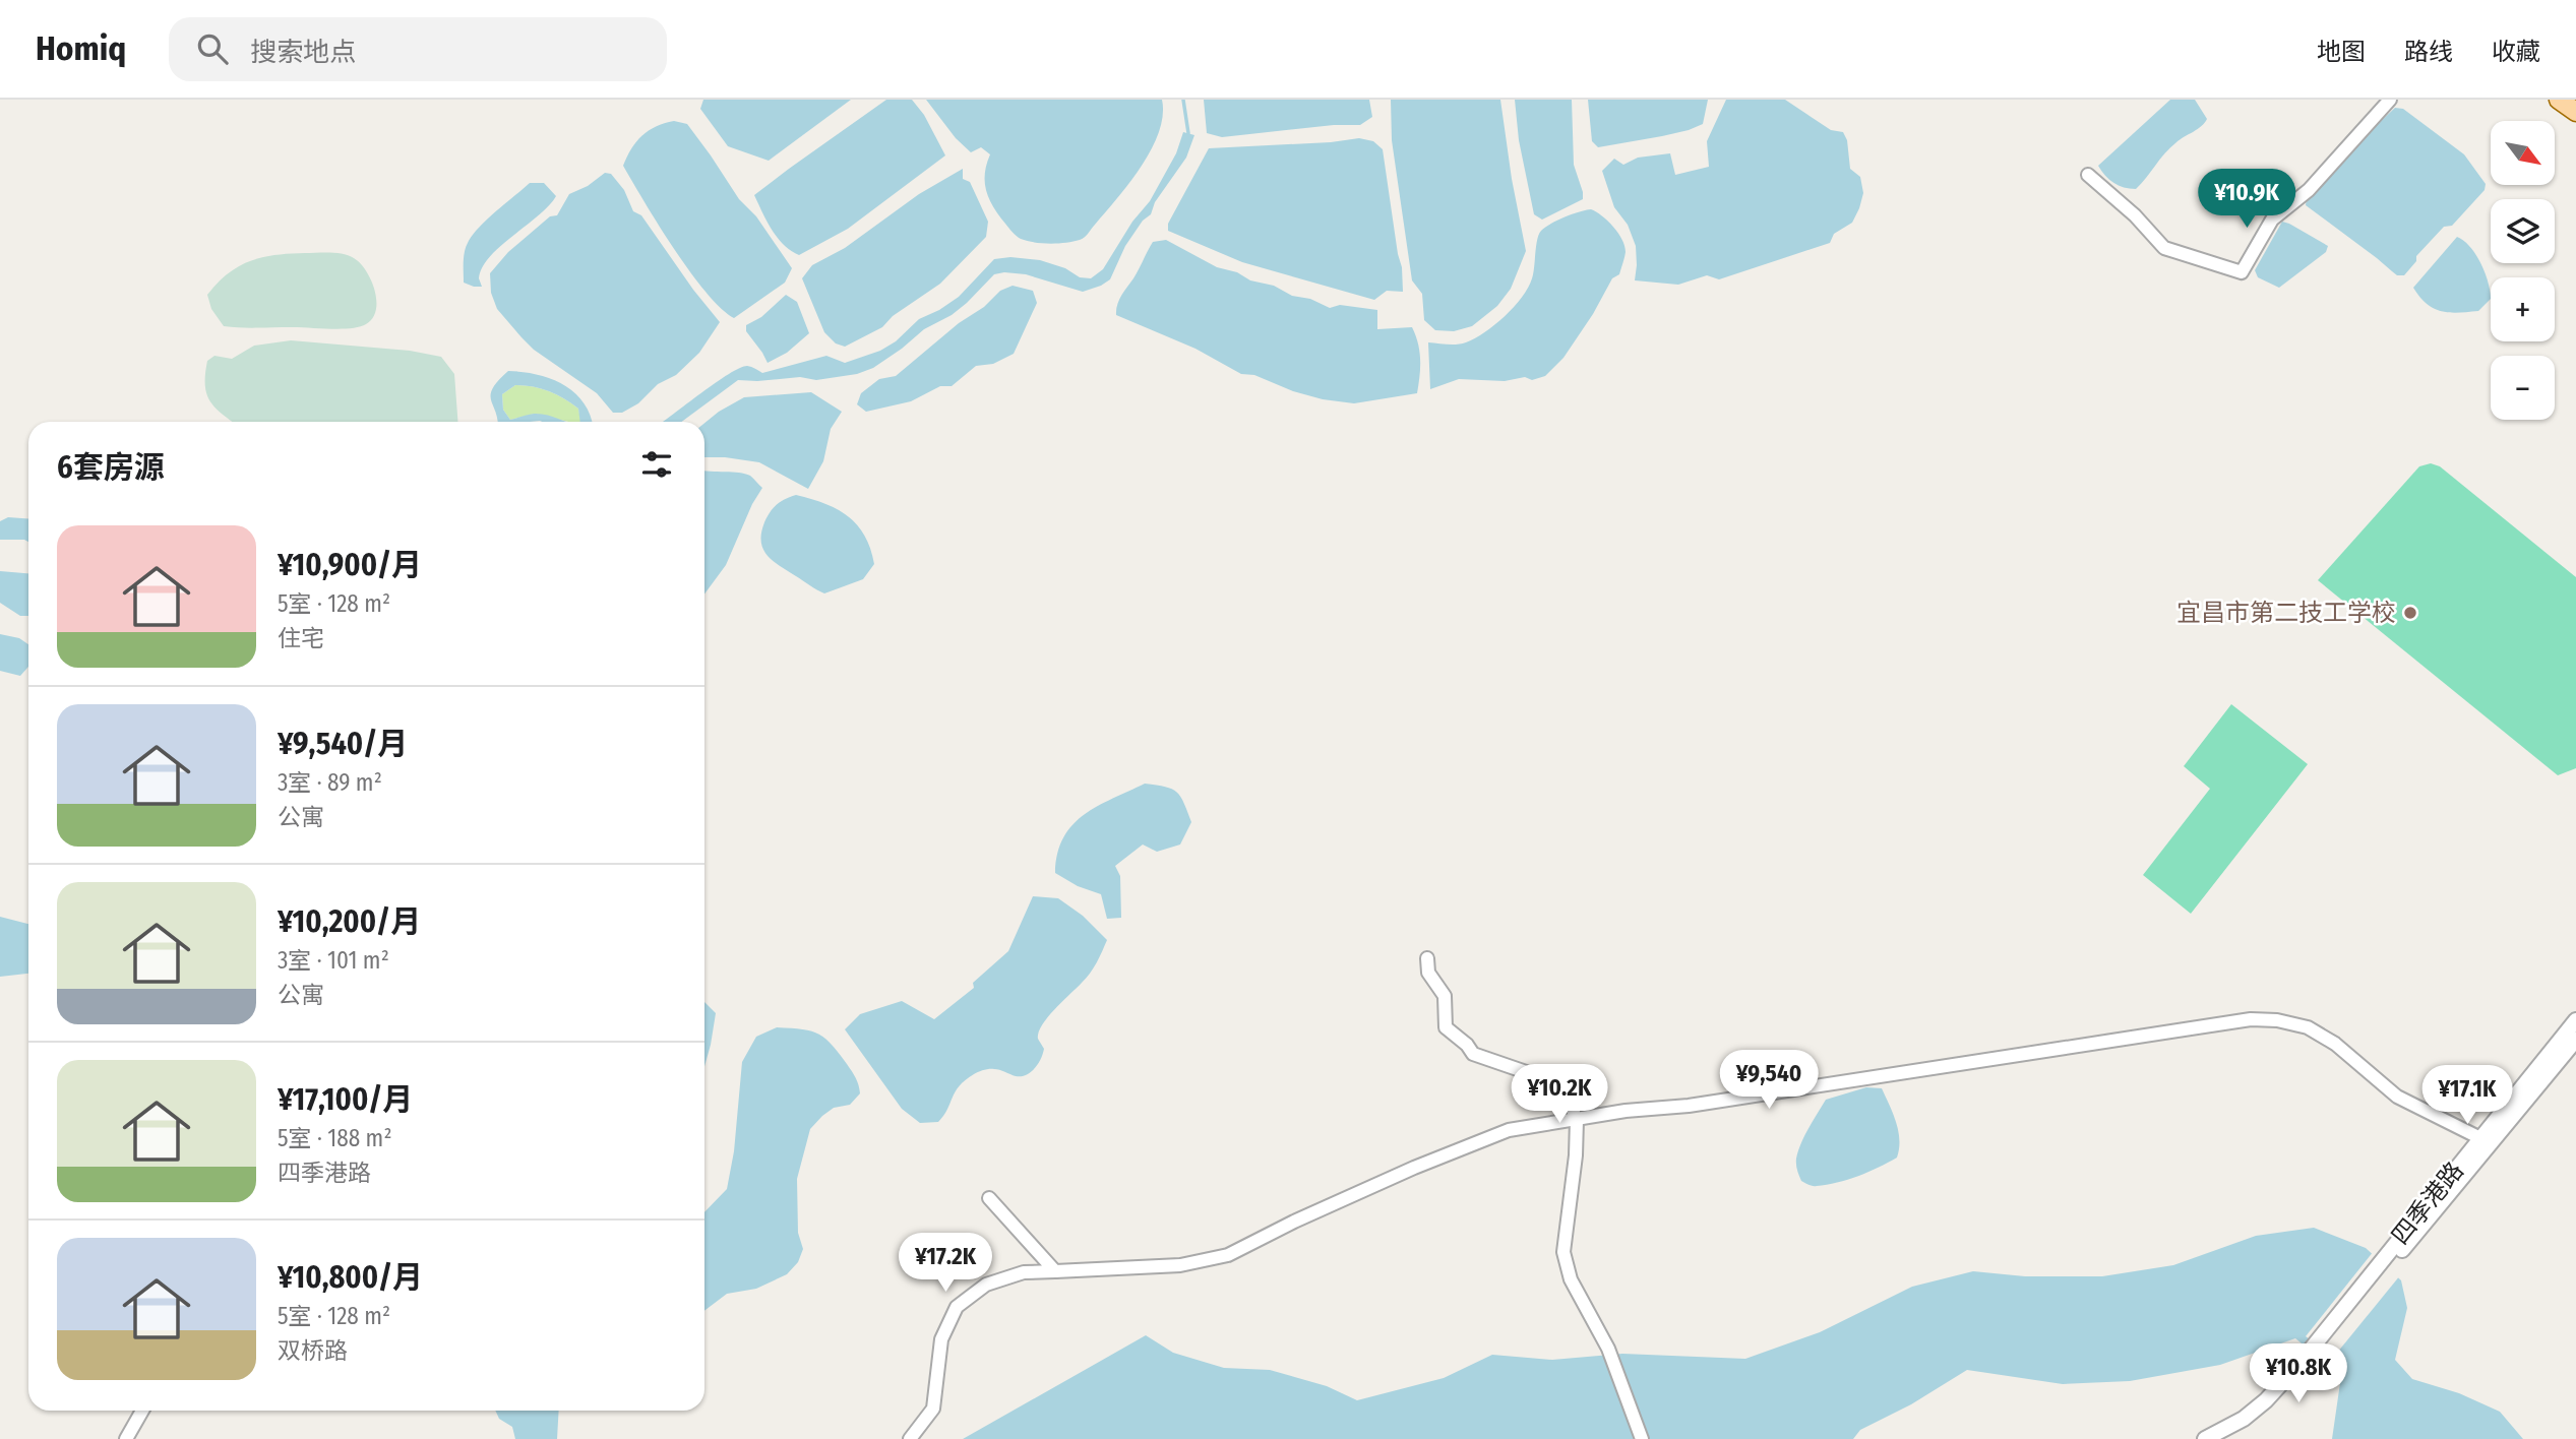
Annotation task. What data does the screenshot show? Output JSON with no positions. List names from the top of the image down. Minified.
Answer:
{"streets":{"street":["四季港路"]},"places":["宜昌市第二技工学校"],"north":"bottom right","page":{"header":"Homiq","search":"搜索地点","nav":["地图","路线","收藏"],"map_buttons":["+","−"],"price":["¥10.9K","¥9,540","¥10.2K","¥17.1K","¥17.2K","¥10.8K"],"heading":"6套房源","list":[{"name":"¥10,900/月","note":"5室 · 128 m² · 住宅"},{"name":"¥9,540/月","note":"3室 · 89 m² · 公寓"},{"name":"¥10,200/月","note":"3室 · 101 m² · 公寓"},{"name":"¥17,100/月","note":"5室 · 188 m² · 四季港路"},{"name":"¥10,800/月","note":"5室 · 128 m² · 双桥路"}]}}
